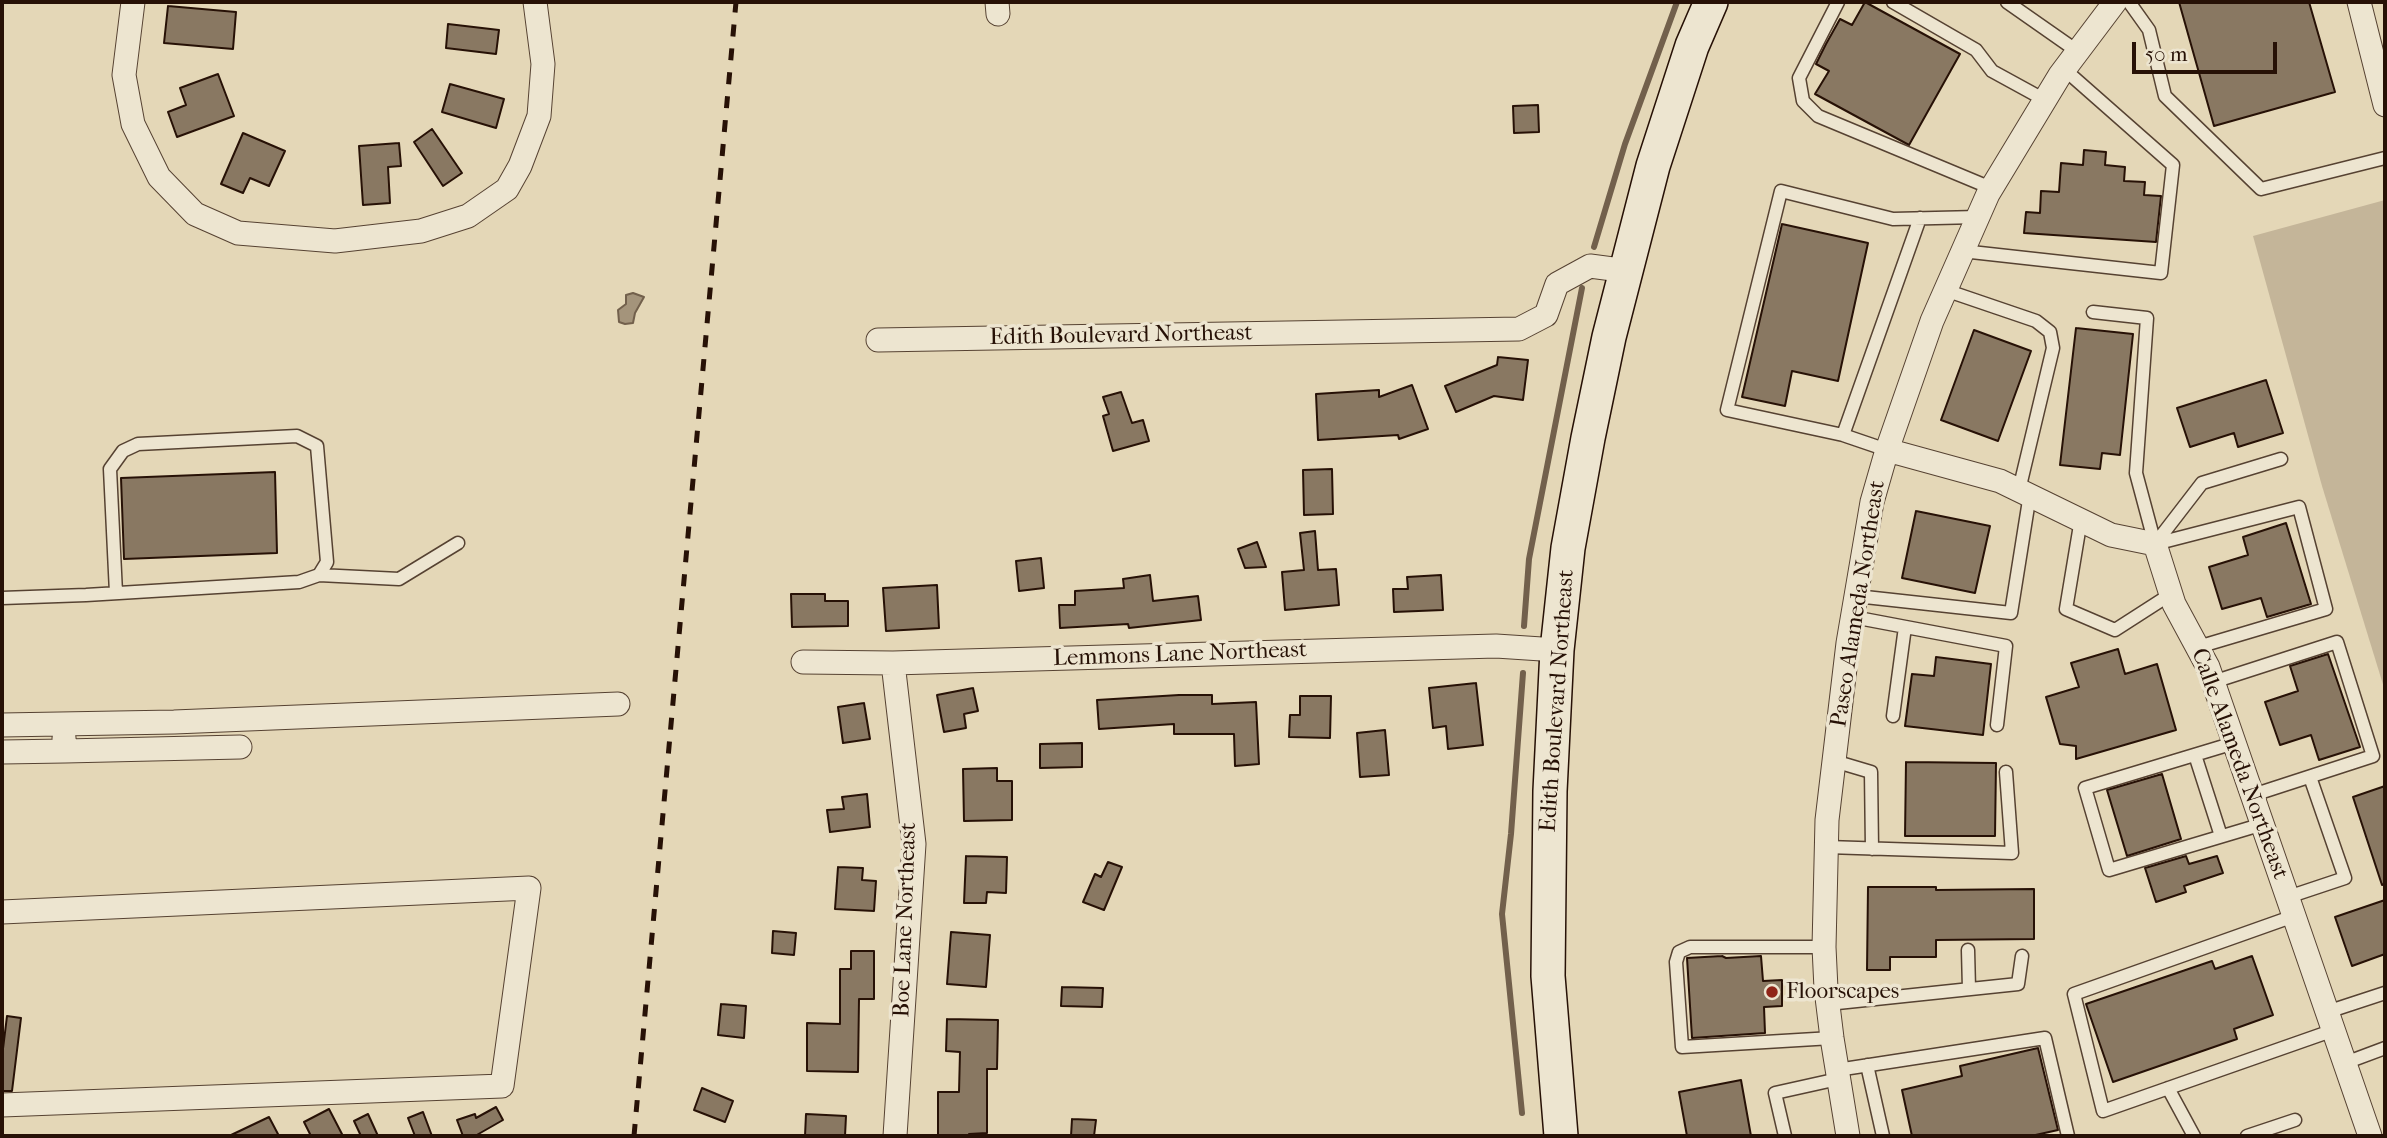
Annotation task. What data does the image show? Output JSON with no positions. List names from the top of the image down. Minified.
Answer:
{"streets":{"street":["Edith Boulevard Northeast","Paseo Alameda Northeast","Lemmons Lane Northeast","Calle Alameda Northeast","Boe Lane Northeast"]},"crossings":[["Edith Boulevard Northeast","Lemmons Lane Northeast"],["Lemmons Lane Northeast","Boe Lane Northeast"]],"places":["Floorscapes"],"scale_bar":"50 m"}
